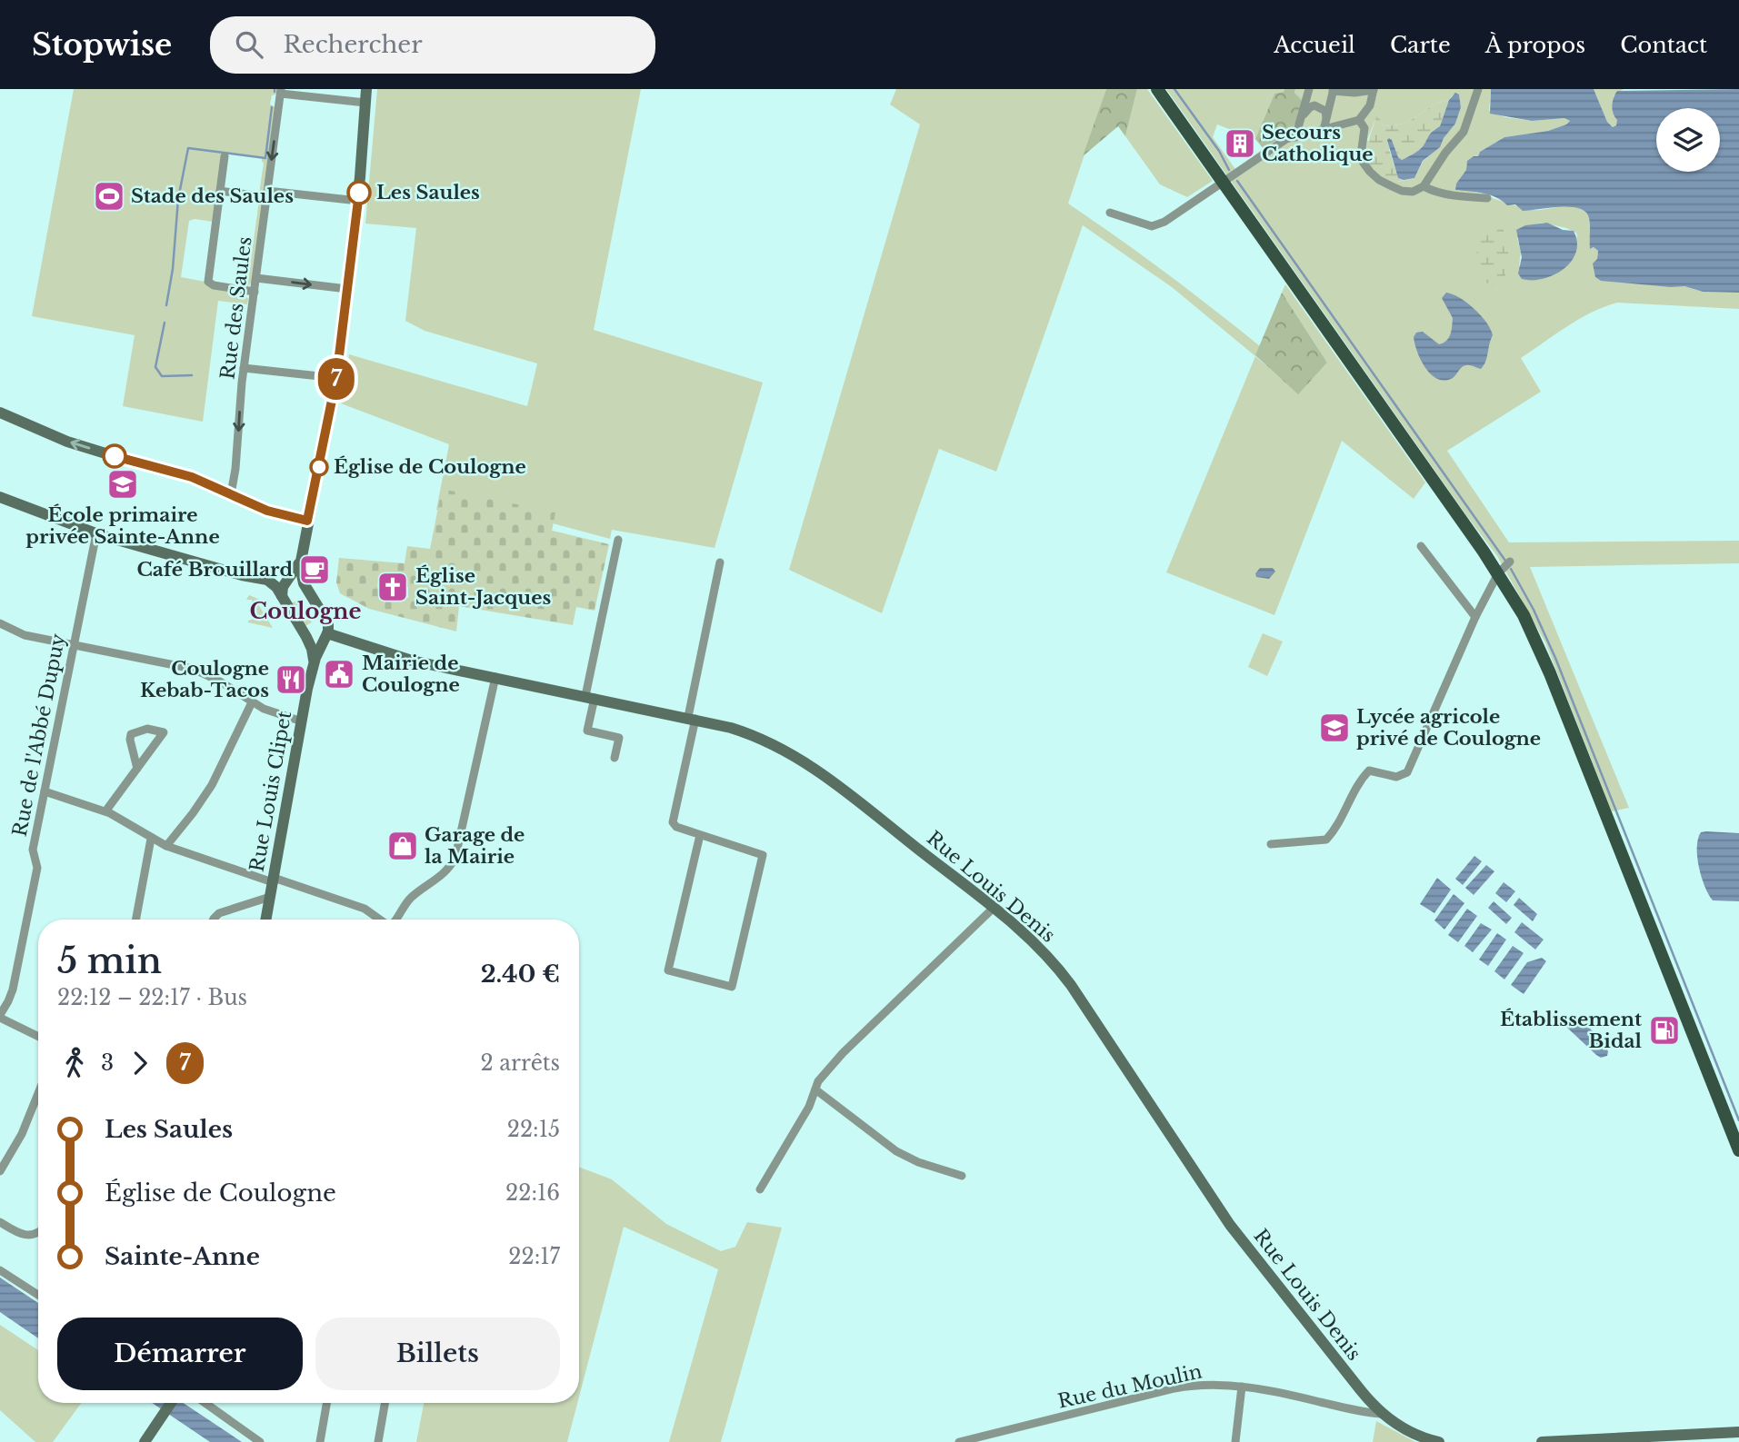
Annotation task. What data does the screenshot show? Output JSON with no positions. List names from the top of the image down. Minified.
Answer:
{"streets":{"street":["Rue des Saules","Rue de l'Abbé Dupuy","Rue Louis Clipet","Rue Louis Denis","Rue du Moulin"]},"crossings":[["Rue Louis Clipet","Rue Louis Denis"],["Rue Louis Denis","Rue du Moulin"]],"one_way":["Rue des Saules"],"districts":["Coulogne"],"places":{"building":["Secours Catholique"],"other":["Les Saules","Église de Coulogne"],"sports":["Stade des Saules"],"school or university":["École primaire privée Sainte-Anne","Lycée agricole privé de Coulogne"],"cafe":["Café Brouillard"],"church":["Église Saint-Jacques"],"public building":["Mairie de Coulogne"],"restaurant":["Coulogne Kebab-Tacos"],"shop":["Garage de la Mairie"],"fuel station":["Établissement Bidal"]},"lines":["bus line 7"],"page":{"header":"Stopwise","search":"Rechercher","nav":["Accueil","Carte","À propos","Contact"],"on_map":"7","heading":["5 min","22:12 – 22:17 · Bus","2.40 €"],"legs":["3","7","2 arrêts"],"list":[{"name":"Les Saules","value":"22:15"},{"name":"Église de Coulogne","value":"22:16"},{"name":"Sainte-Anne","value":"22:17"}],"buttons":["Démarrer","Billets"]}}
